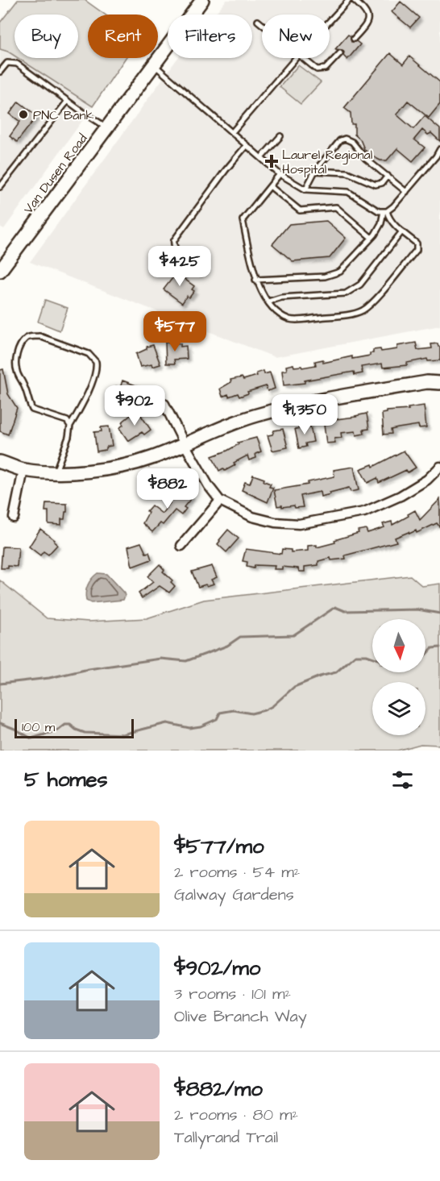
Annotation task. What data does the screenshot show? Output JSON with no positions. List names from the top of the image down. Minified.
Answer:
{"streets":{"street":["Van Dusen Road"]},"places":{"other":["PNC Bank"],"health":["Laurel Regional Hospital"]},"scale_bar":"100 m","north":"bottom","page":{"chip":["Buy","Rent","Filters","New"],"price":["$425","$577","$902","$1,350","$882"],"scale":"100 m","heading":"5 homes","list":[{"name":"$577/mo","note":"2 rooms · 54 m² · Galway Gardens"},{"name":"$902/mo","note":"3 rooms · 101 m² · Olive Branch Way"},{"name":"$882/mo","note":"2 rooms · 80 m² · Tallyrand Trail"}]}}
